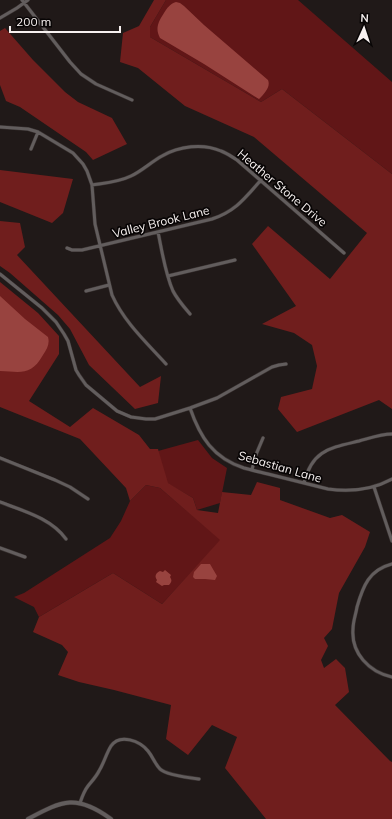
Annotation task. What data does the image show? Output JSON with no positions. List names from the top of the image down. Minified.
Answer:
{"streets":{"street":["Heather Stone Drive","Valley Brook Lane","Sebastian Lane"]},"crossings":[["Heather Stone Drive","Valley Brook Lane"]],"scale_bar":"200 m","north":"top"}
